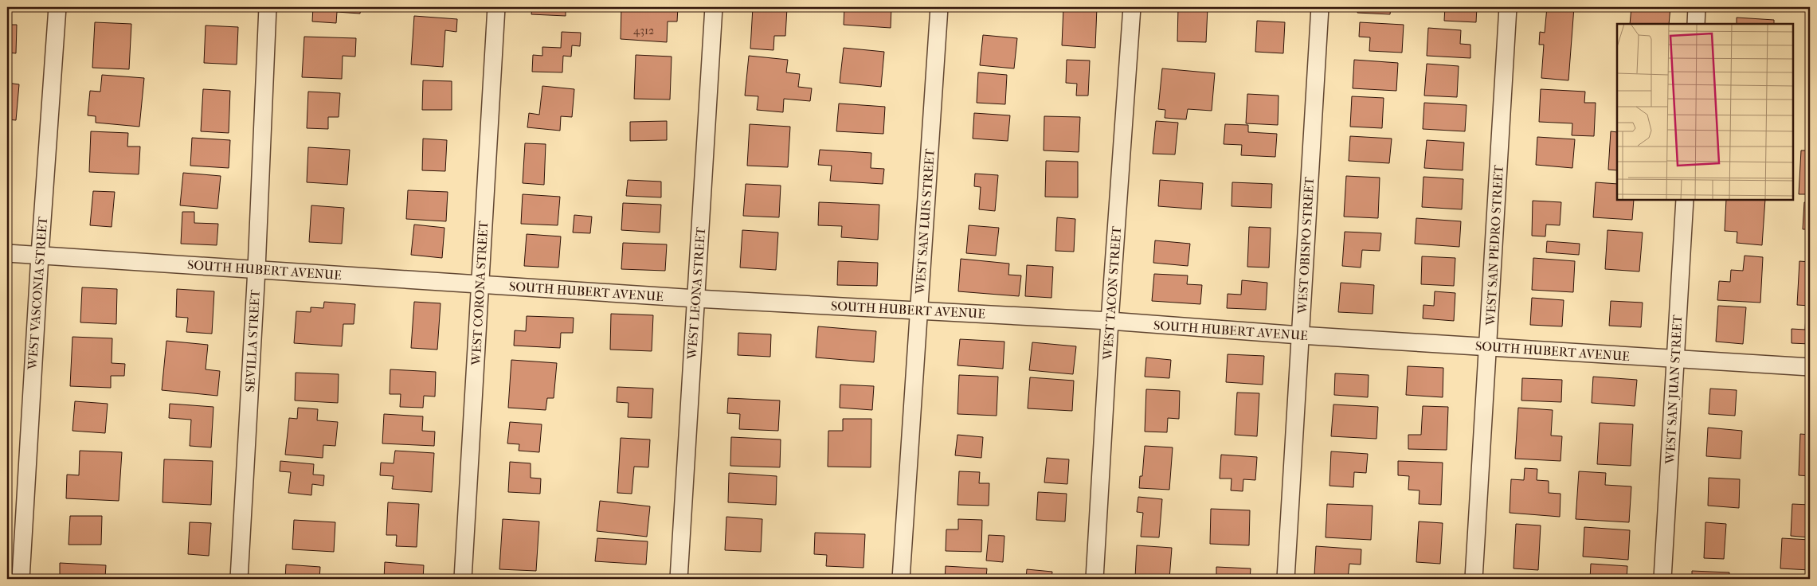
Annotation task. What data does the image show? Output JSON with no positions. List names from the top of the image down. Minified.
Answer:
{"streets":{"street":["WEST SAN LUIS STREET","WEST OBISPO STREET","WEST SAN PEDRO STREET","SOUTH HUBERT AVENUE","WEST VASCONIA STREET","WEST CORONA STREET","WEST LEONA STREET","WEST TACON STREET","SEVILLA STREET","WEST SAN JUAN STREET"]},"crossings":[["WEST SAN LUIS STREET","SOUTH HUBERT AVENUE"],["WEST OBISPO STREET","SOUTH HUBERT AVENUE"],["WEST SAN PEDRO STREET","SOUTH HUBERT AVENUE"],["SOUTH HUBERT AVENUE","WEST VASCONIA STREET"],["SOUTH HUBERT AVENUE","WEST CORONA STREET"],["SOUTH HUBERT AVENUE","WEST LEONA STREET"],["SOUTH HUBERT AVENUE","WEST TACON STREET"],["SOUTH HUBERT AVENUE","SEVILLA STREET"],["SOUTH HUBERT AVENUE","WEST SAN JUAN STREET"]],"house_numbers":["4312"]}
